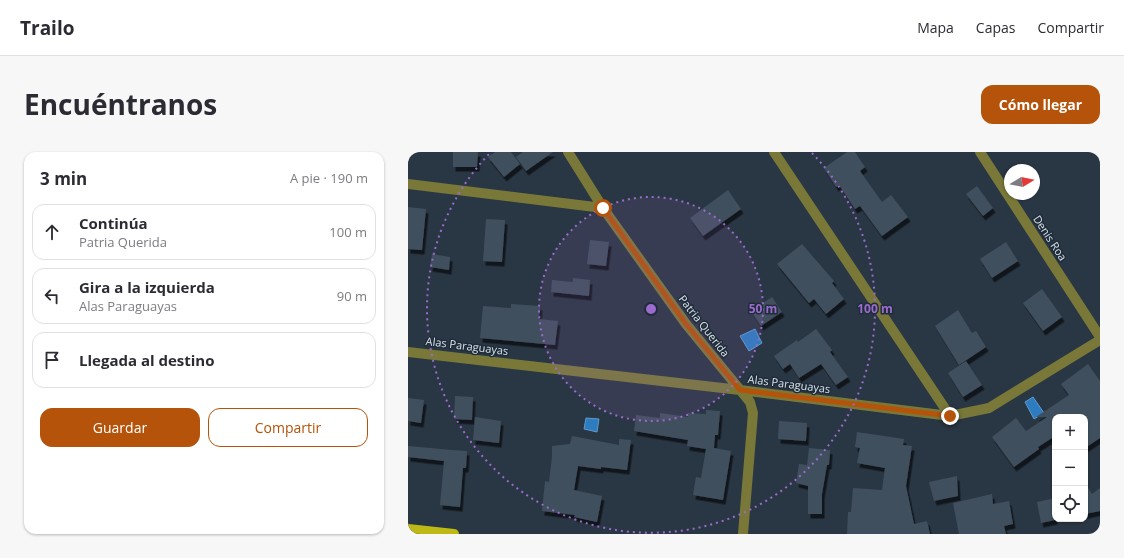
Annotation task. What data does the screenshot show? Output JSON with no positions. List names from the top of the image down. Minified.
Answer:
{"streets":{"street":["Denis Roa","Patria Querida","Alas Paraguayas"]},"crossings":[["Denis Roa","Alas Paraguayas"],["Patria Querida","Alas Paraguayas"]],"north":"right","page":{"header":"Trailo","nav":["Mapa","Capas","Compartir"],"title":"Encuéntranos","buttons":["Cómo llegar",["Guardar","Compartir"]],"heading":["3 min","A pie · 190 m"],"list":[["Continúa","Patria Querida","100 m"],["Gira a la izquierda","Alas Paraguayas","90 m"],"Llegada al destino"],"map_buttons":["+","−"]},"rings":["50 m","100 m"]}
